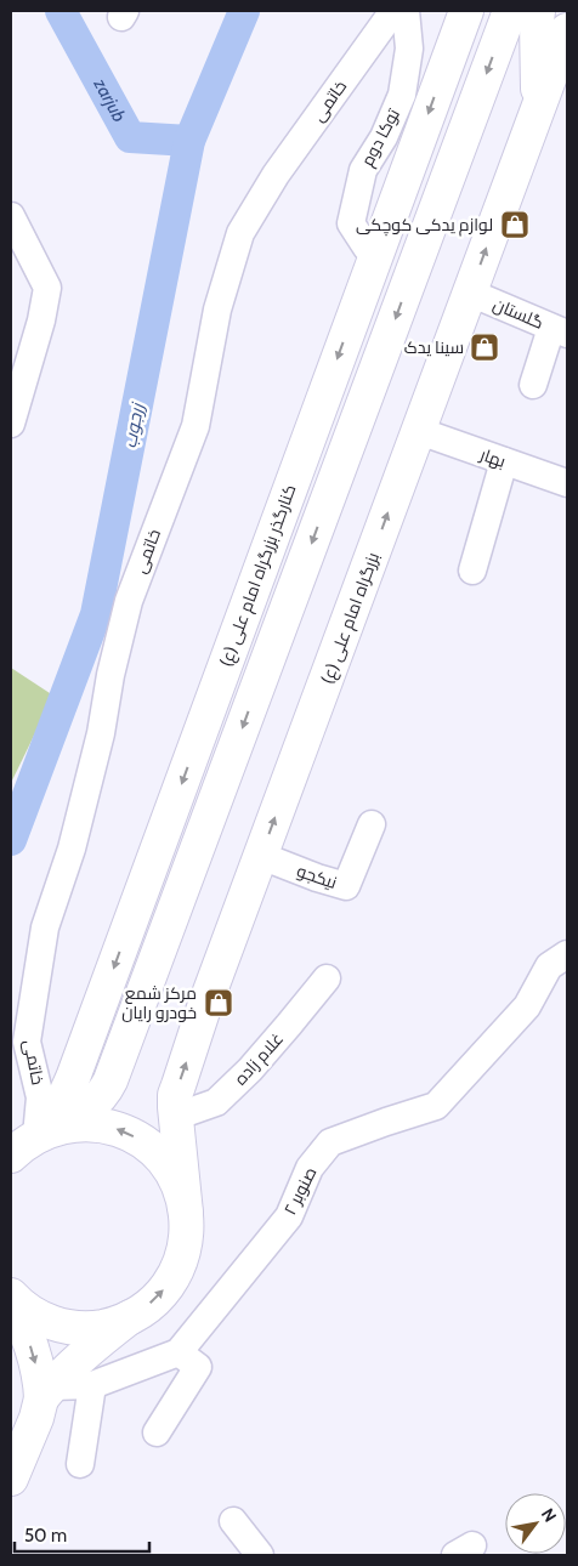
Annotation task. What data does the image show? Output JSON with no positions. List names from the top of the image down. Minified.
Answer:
{"streets":{"main road":["کنارگذر بزرگراه امام علی (ع)","بزرگراه امام علی (ع)"],"street":["خاتمی","توکا دوم","گلستان","بهار","نیکجو","غلام زاده","صنوبر ۲"]},"crossings":[["خاتمی","کنارگذر بزرگراه امام علی (ع)"],["توکا دوم","کنارگذر بزرگراه امام علی (ع)"],["گلستان","بزرگراه امام علی (ع)"],["بهار","بزرگراه امام علی (ع)"],["بزرگراه امام علی (ع)","نیکجو"],["بزرگراه امام علی (ع)","غلام زاده"]],"water":["zarjub","زرجوب"],"places":{"shop":["لوازم یدکی کوچکی","سینا یدک","مرکز شمع خودرو رایان"]},"scale_bar":"50 m","north":"top right"}
